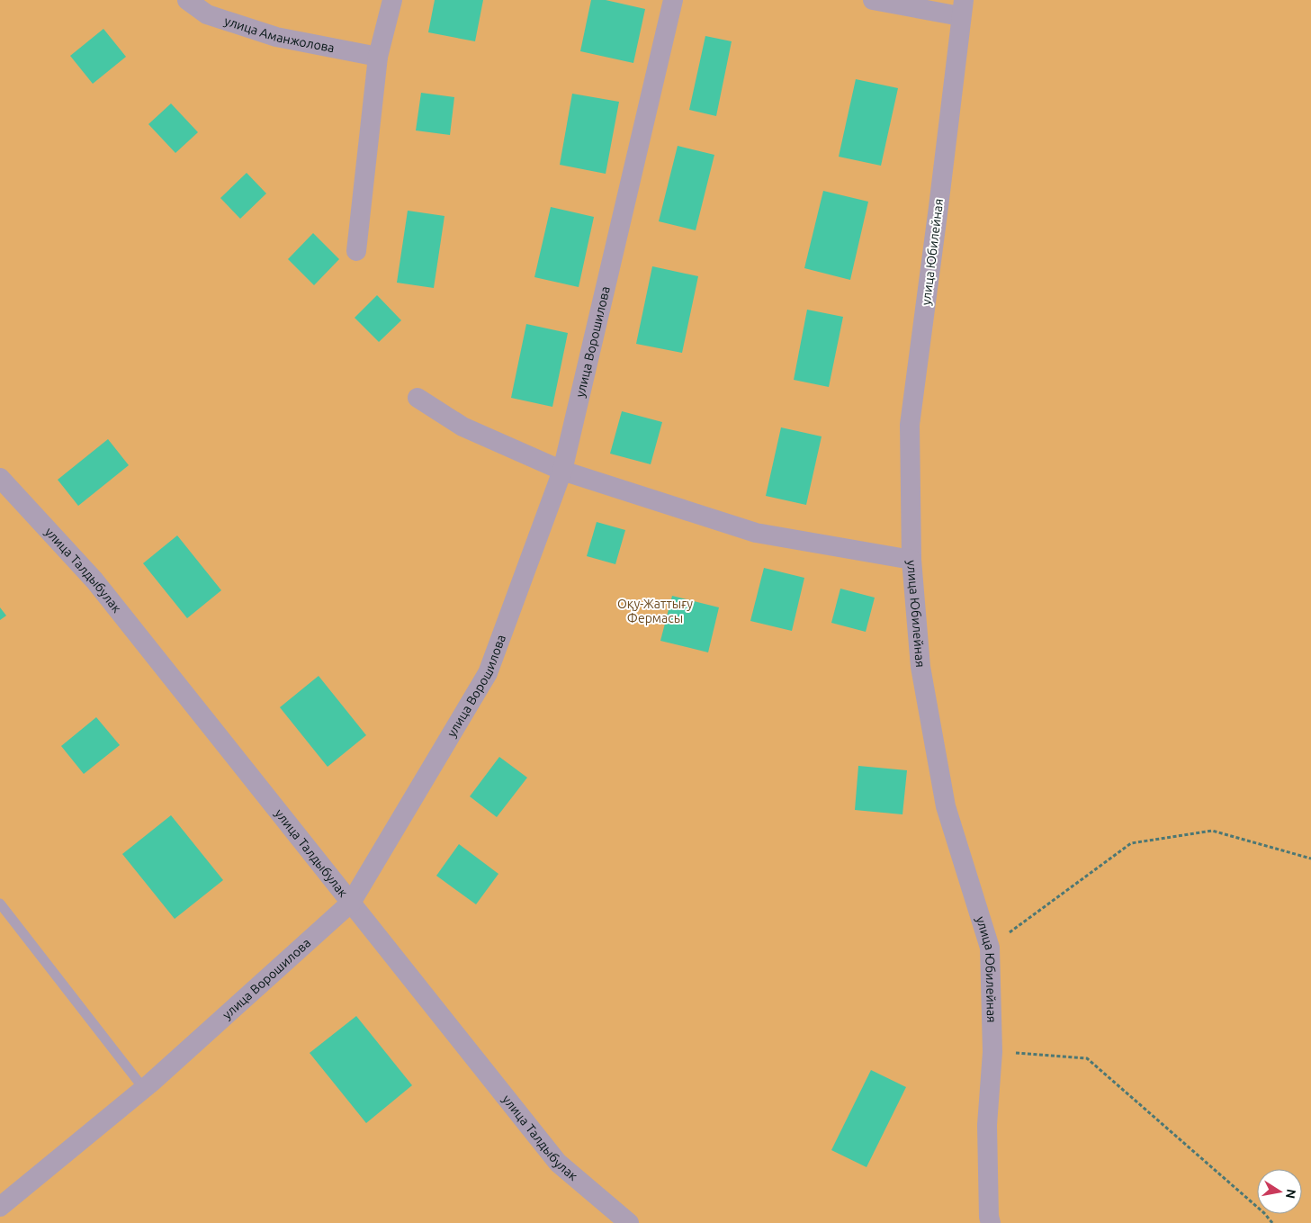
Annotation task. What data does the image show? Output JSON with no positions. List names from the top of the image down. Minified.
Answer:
{"streets":{"street":["улица Аманжолова","улица Юбилейная","улица Ворошилова","улица Талдыбулак"]},"crossings":[["улица Ворошилова","улица Талдыбулак"]],"parks":["Оқу-Жаттығу Фермасы"],"north":"right"}
